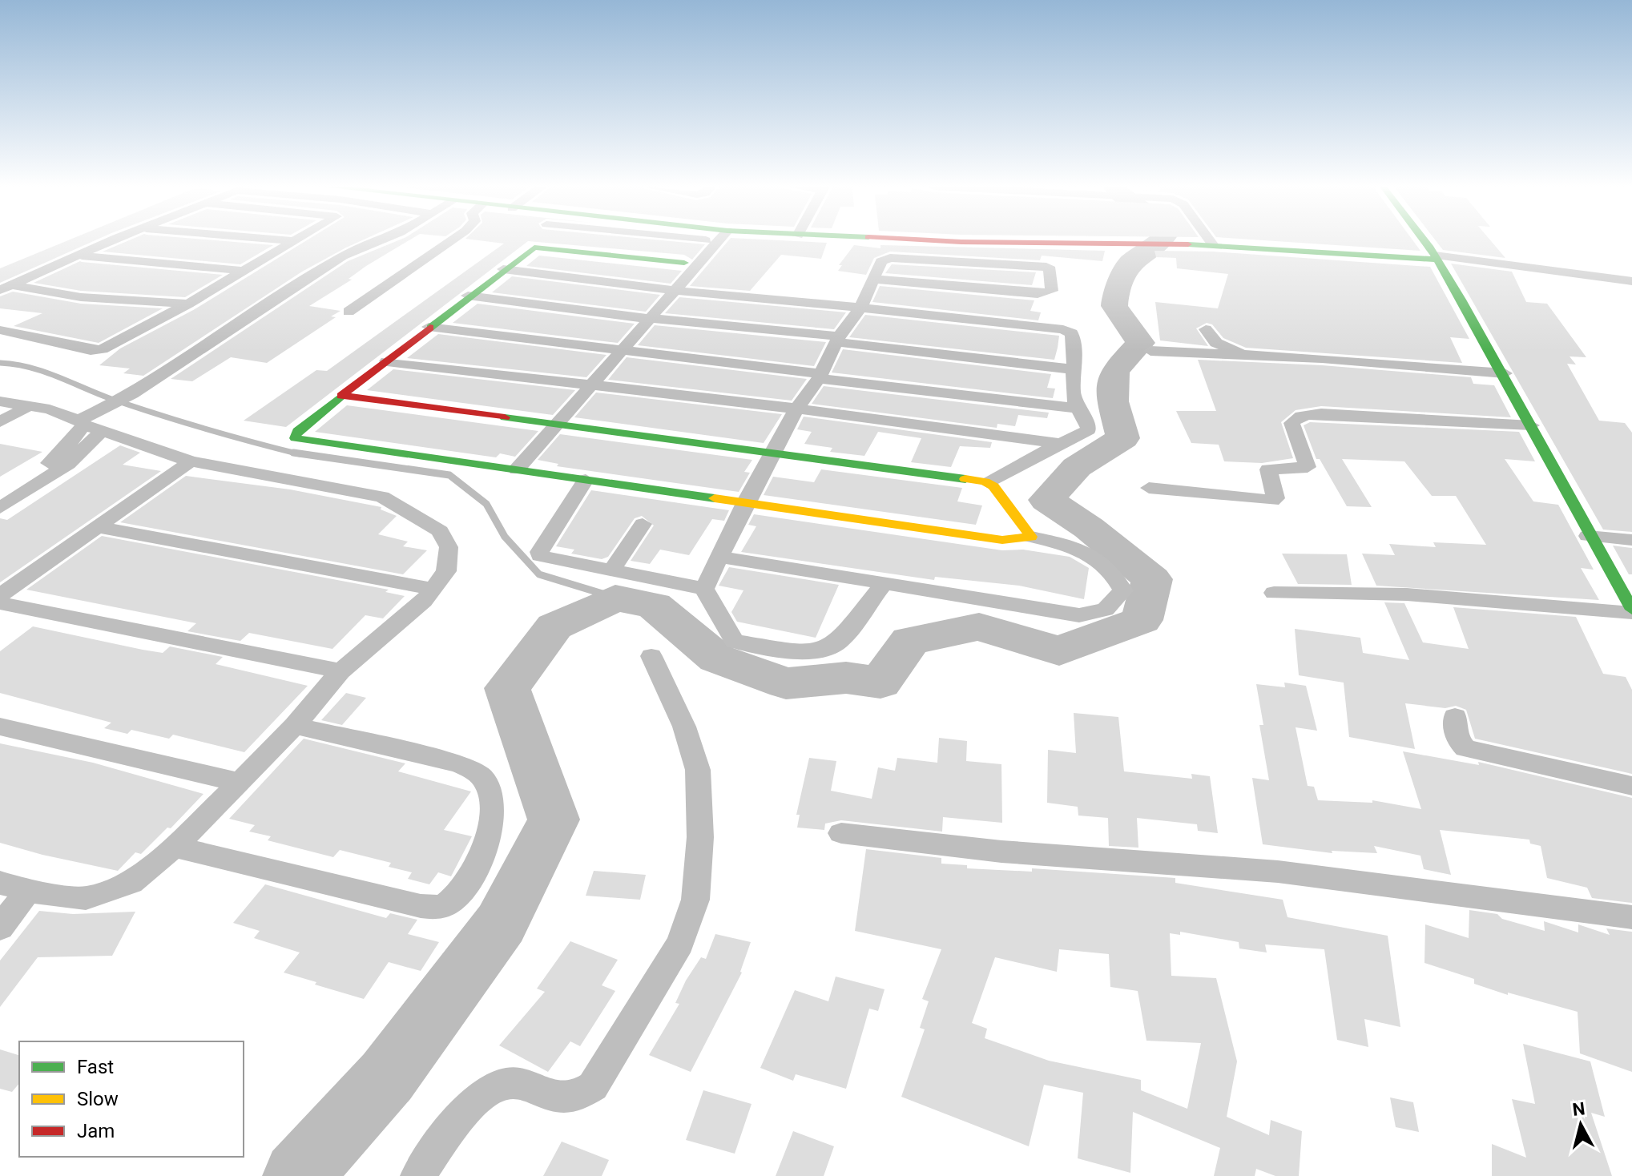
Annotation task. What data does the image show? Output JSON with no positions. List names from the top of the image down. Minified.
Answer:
{"legend":["Fast","Slow","Jam"],"north":"top"}
